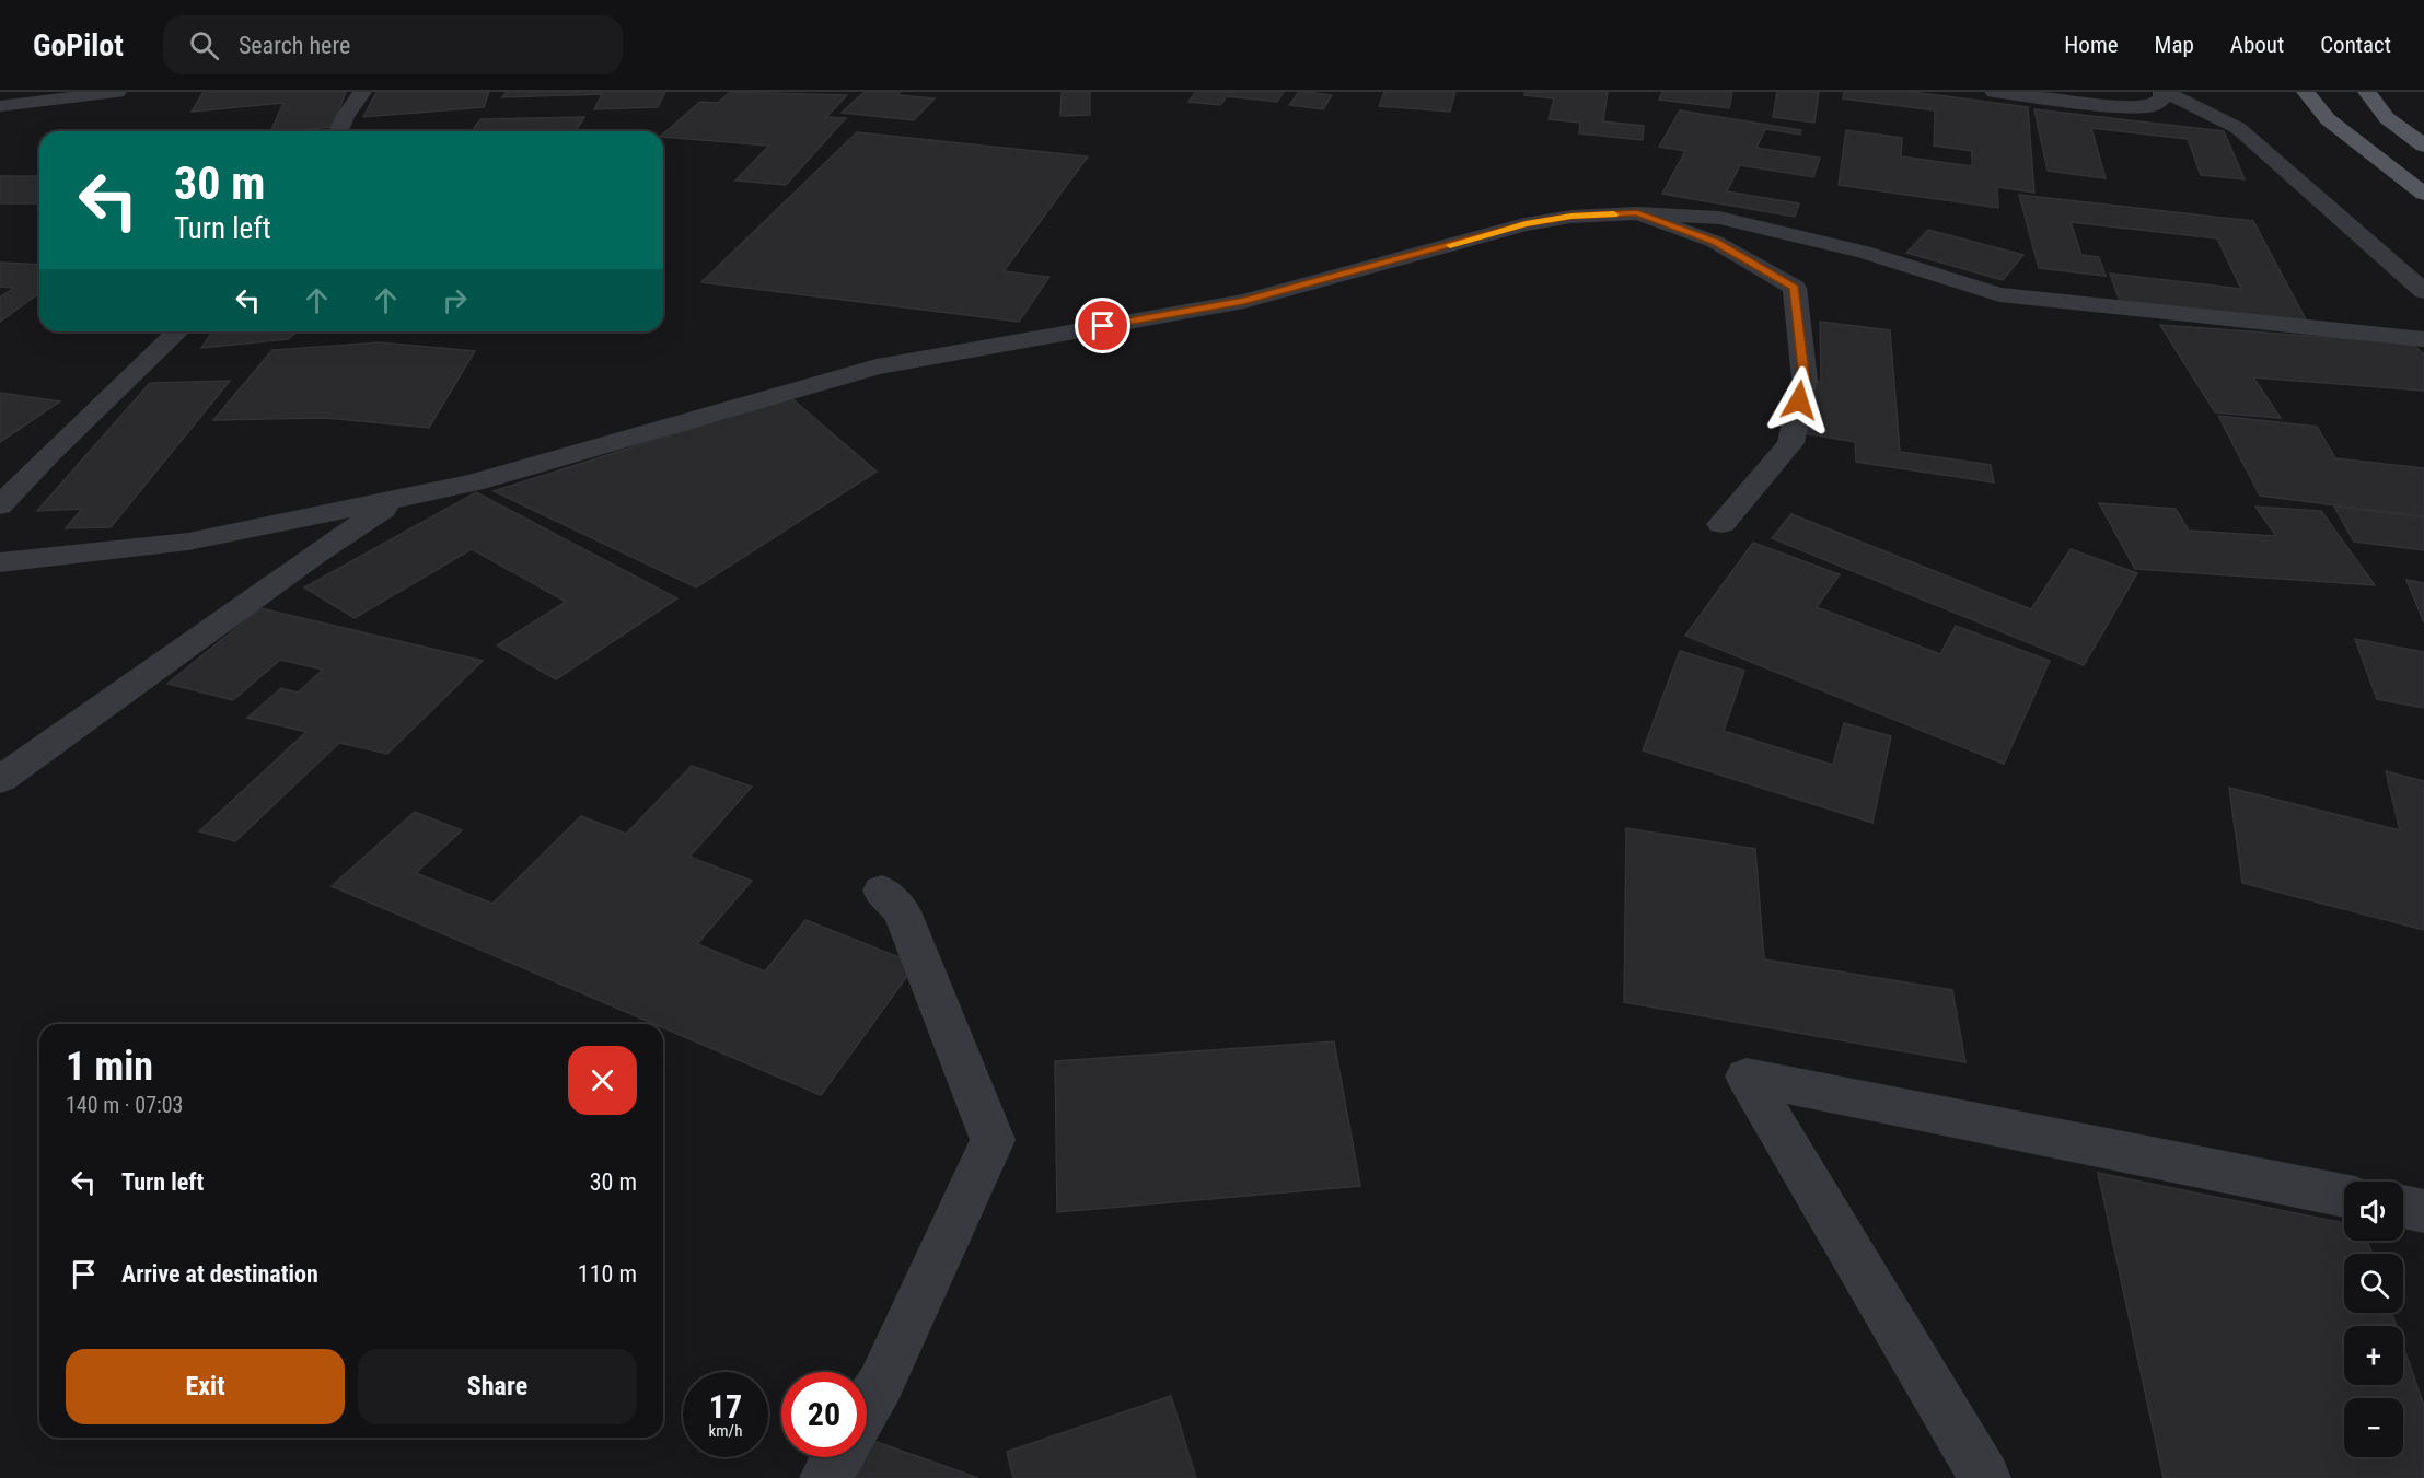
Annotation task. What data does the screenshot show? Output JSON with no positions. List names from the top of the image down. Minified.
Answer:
{"page":{"header":"GoPilot","search":"Search here","nav":["Home","Map","About","Contact"],"turn":["30 m","Turn left"],"heading":["1 min","140 m · 07:03"],"list":[{"name":"Turn left","value":"30 m"},{"name":"Arrive at destination","value":"110 m"}],"map_buttons":["+","−"],"buttons":["Exit","Share"],"speed":"17 km/h","limit":"20"}}
